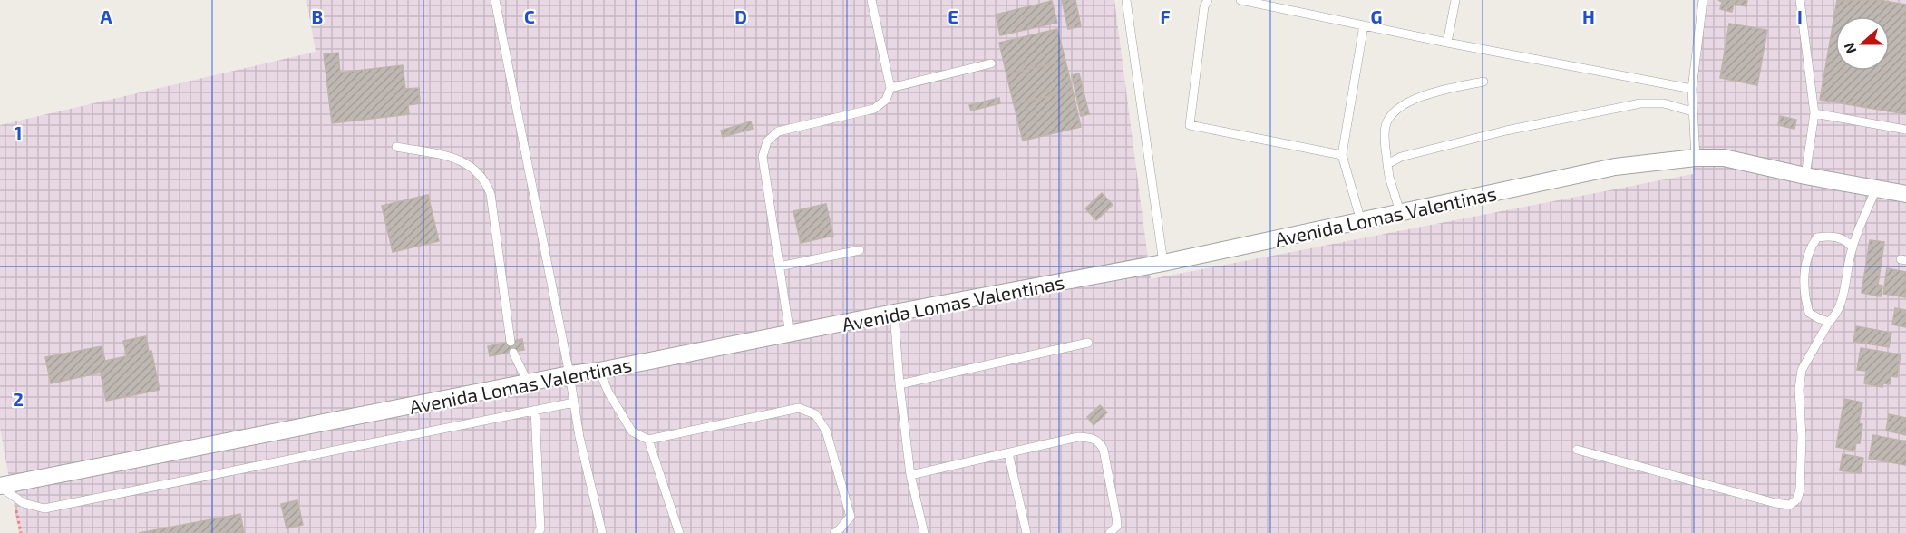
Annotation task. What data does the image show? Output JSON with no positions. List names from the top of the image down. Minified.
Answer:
{"streets":{"street":["Avenida Lomas Valentinas"]},"north":"left","grid":{"columns":["A","B","C","D","E","F","G","H","I"],"rows":["1","2"]}}
